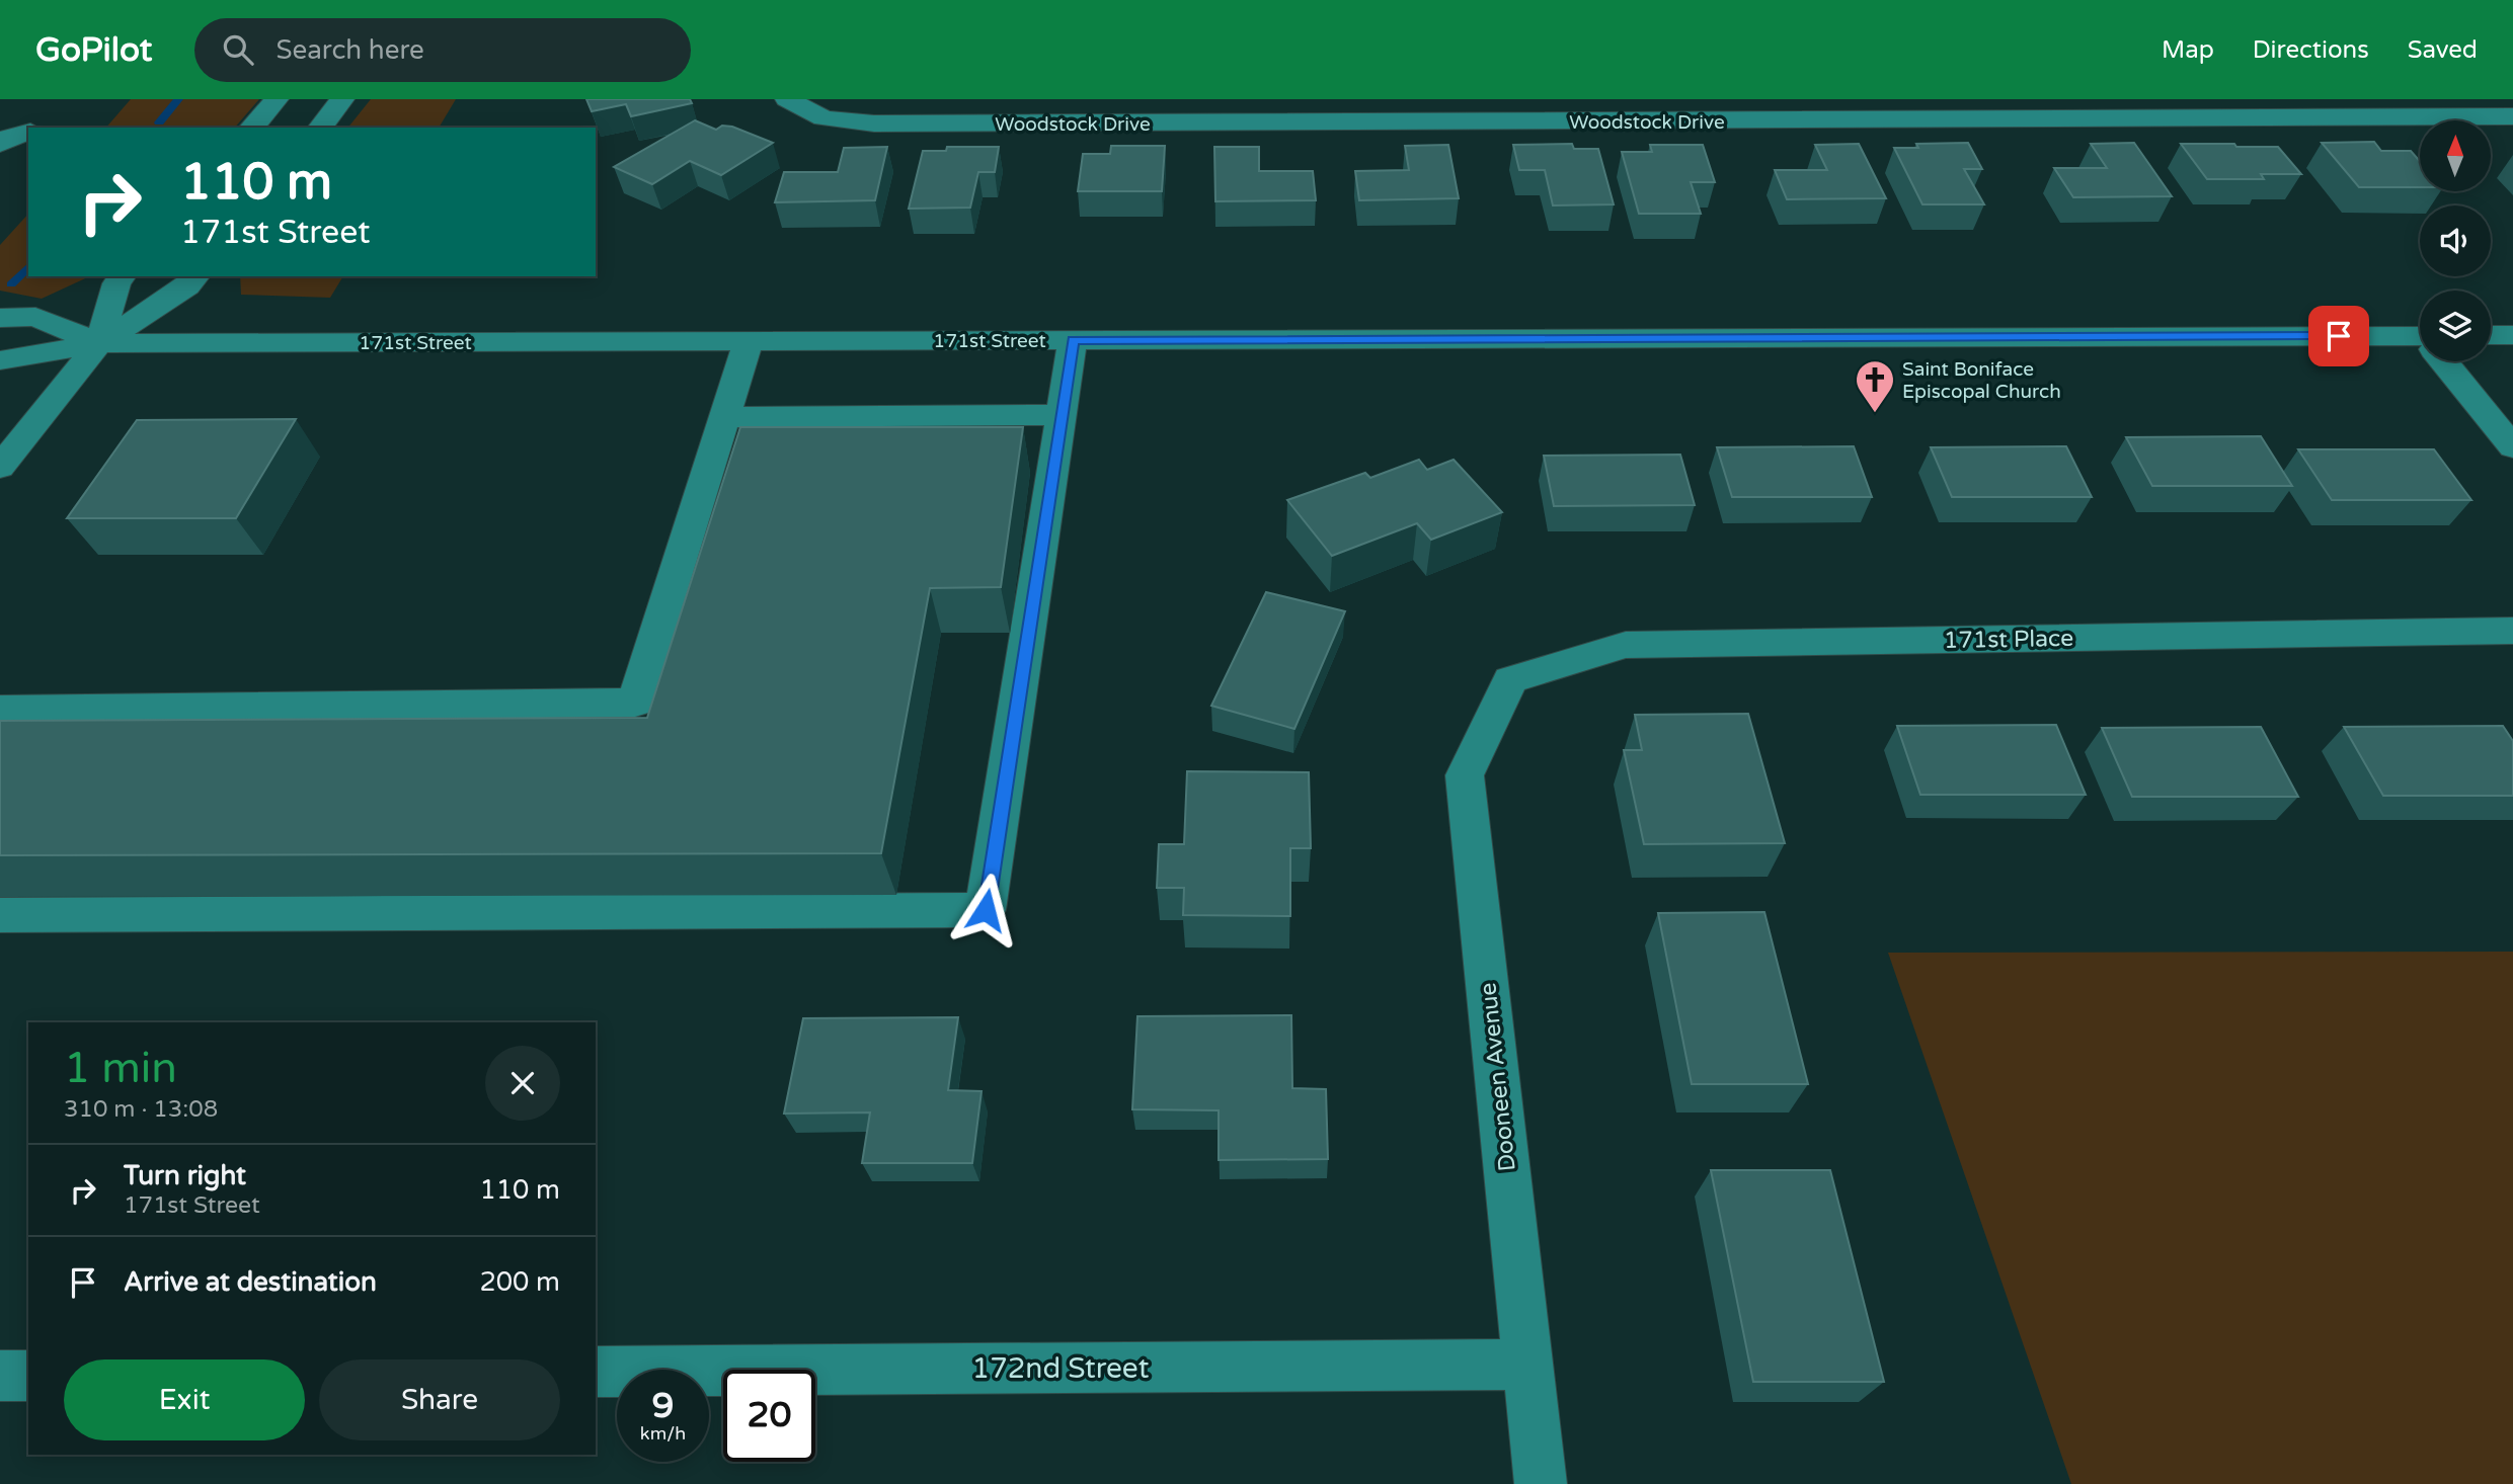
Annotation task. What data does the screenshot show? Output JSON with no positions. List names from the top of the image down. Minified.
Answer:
{"streets":{"street":["Woodstock Drive","171st Street","171st Place","Dooneen Avenue","172nd Street"]},"crossings":[["171st Place","Dooneen Avenue"],["Dooneen Avenue","172nd Street"]],"places":{"church":["Saint Boniface Episcopal Church"]},"north":"top","page":{"header":"GoPilot","search":"Search here","nav":["Map","Directions","Saved"],"turn":["110 m","171st Street"],"heading":["1 min","310 m · 13:08"],"list":[{"name":"Turn right","note":"171st Street","value":"110 m"},{"name":"Arrive at destination","value":"200 m"}],"buttons":["Exit","Share"],"speed":"9 km/h","limit":"20"}}
